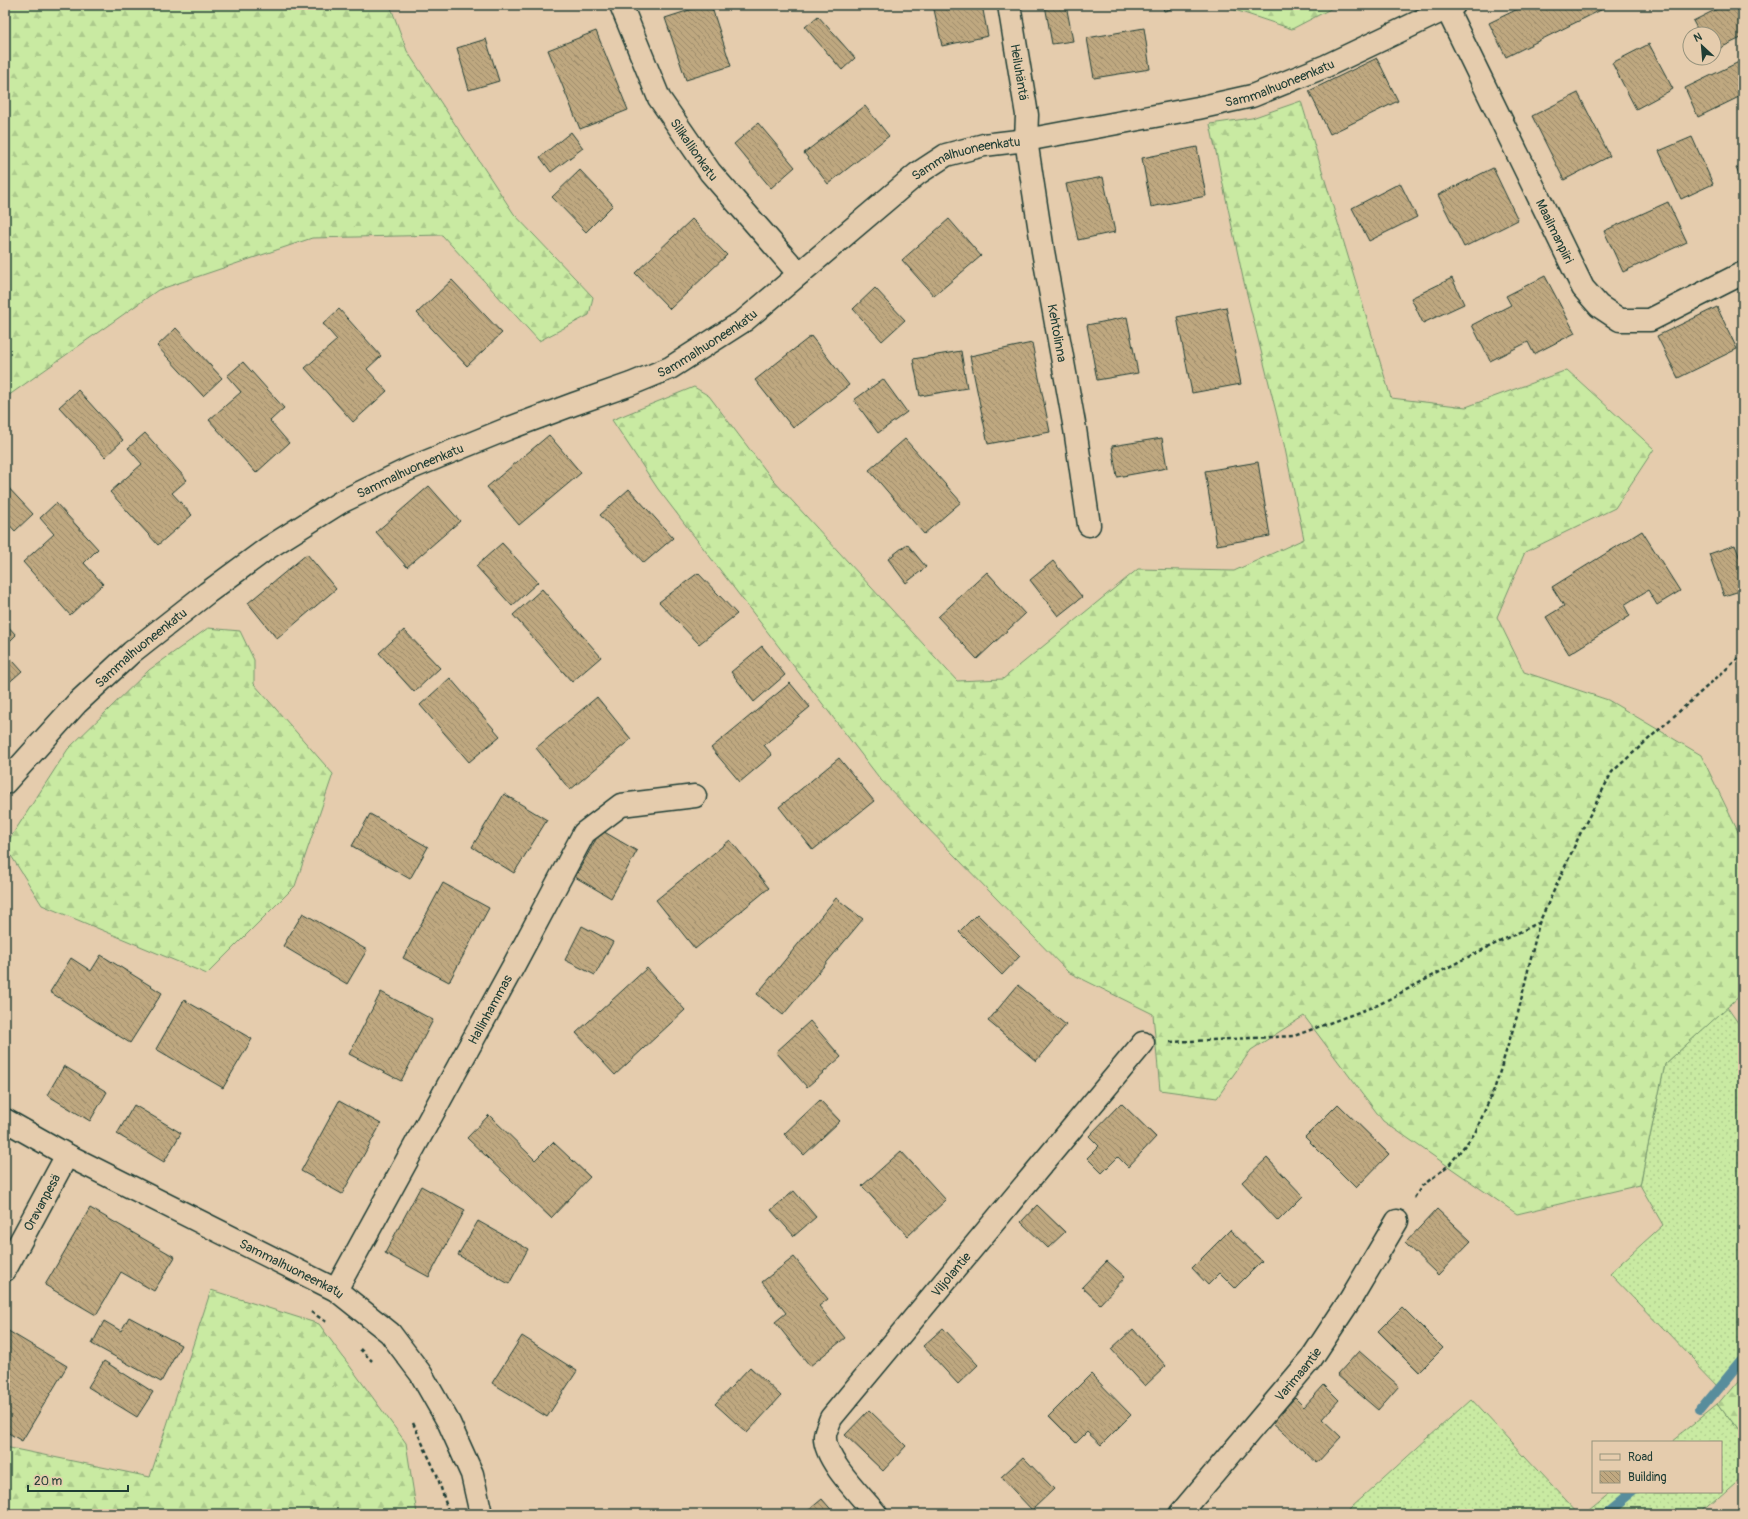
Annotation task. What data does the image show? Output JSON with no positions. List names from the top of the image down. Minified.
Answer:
{"streets":{"street":["Heiluhäntä","Sammalhuoneenkatu","Silikallionkatu","Maailmanpiiri","Kehtolinna","Hallinhammas","Oravanpesä","Viljolantie","Varimaantie"]},"crossings":[["Heiluhäntä","Sammalhuoneenkatu"],["Heiluhäntä","Kehtolinna"],["Sammalhuoneenkatu","Silikallionkatu"],["Sammalhuoneenkatu","Maailmanpiiri"],["Sammalhuoneenkatu","Kehtolinna"],["Sammalhuoneenkatu","Hallinhammas"],["Sammalhuoneenkatu","Oravanpesä"]],"legend":["Road","Building"],"scale_bar":"20 m","north":"top left"}
